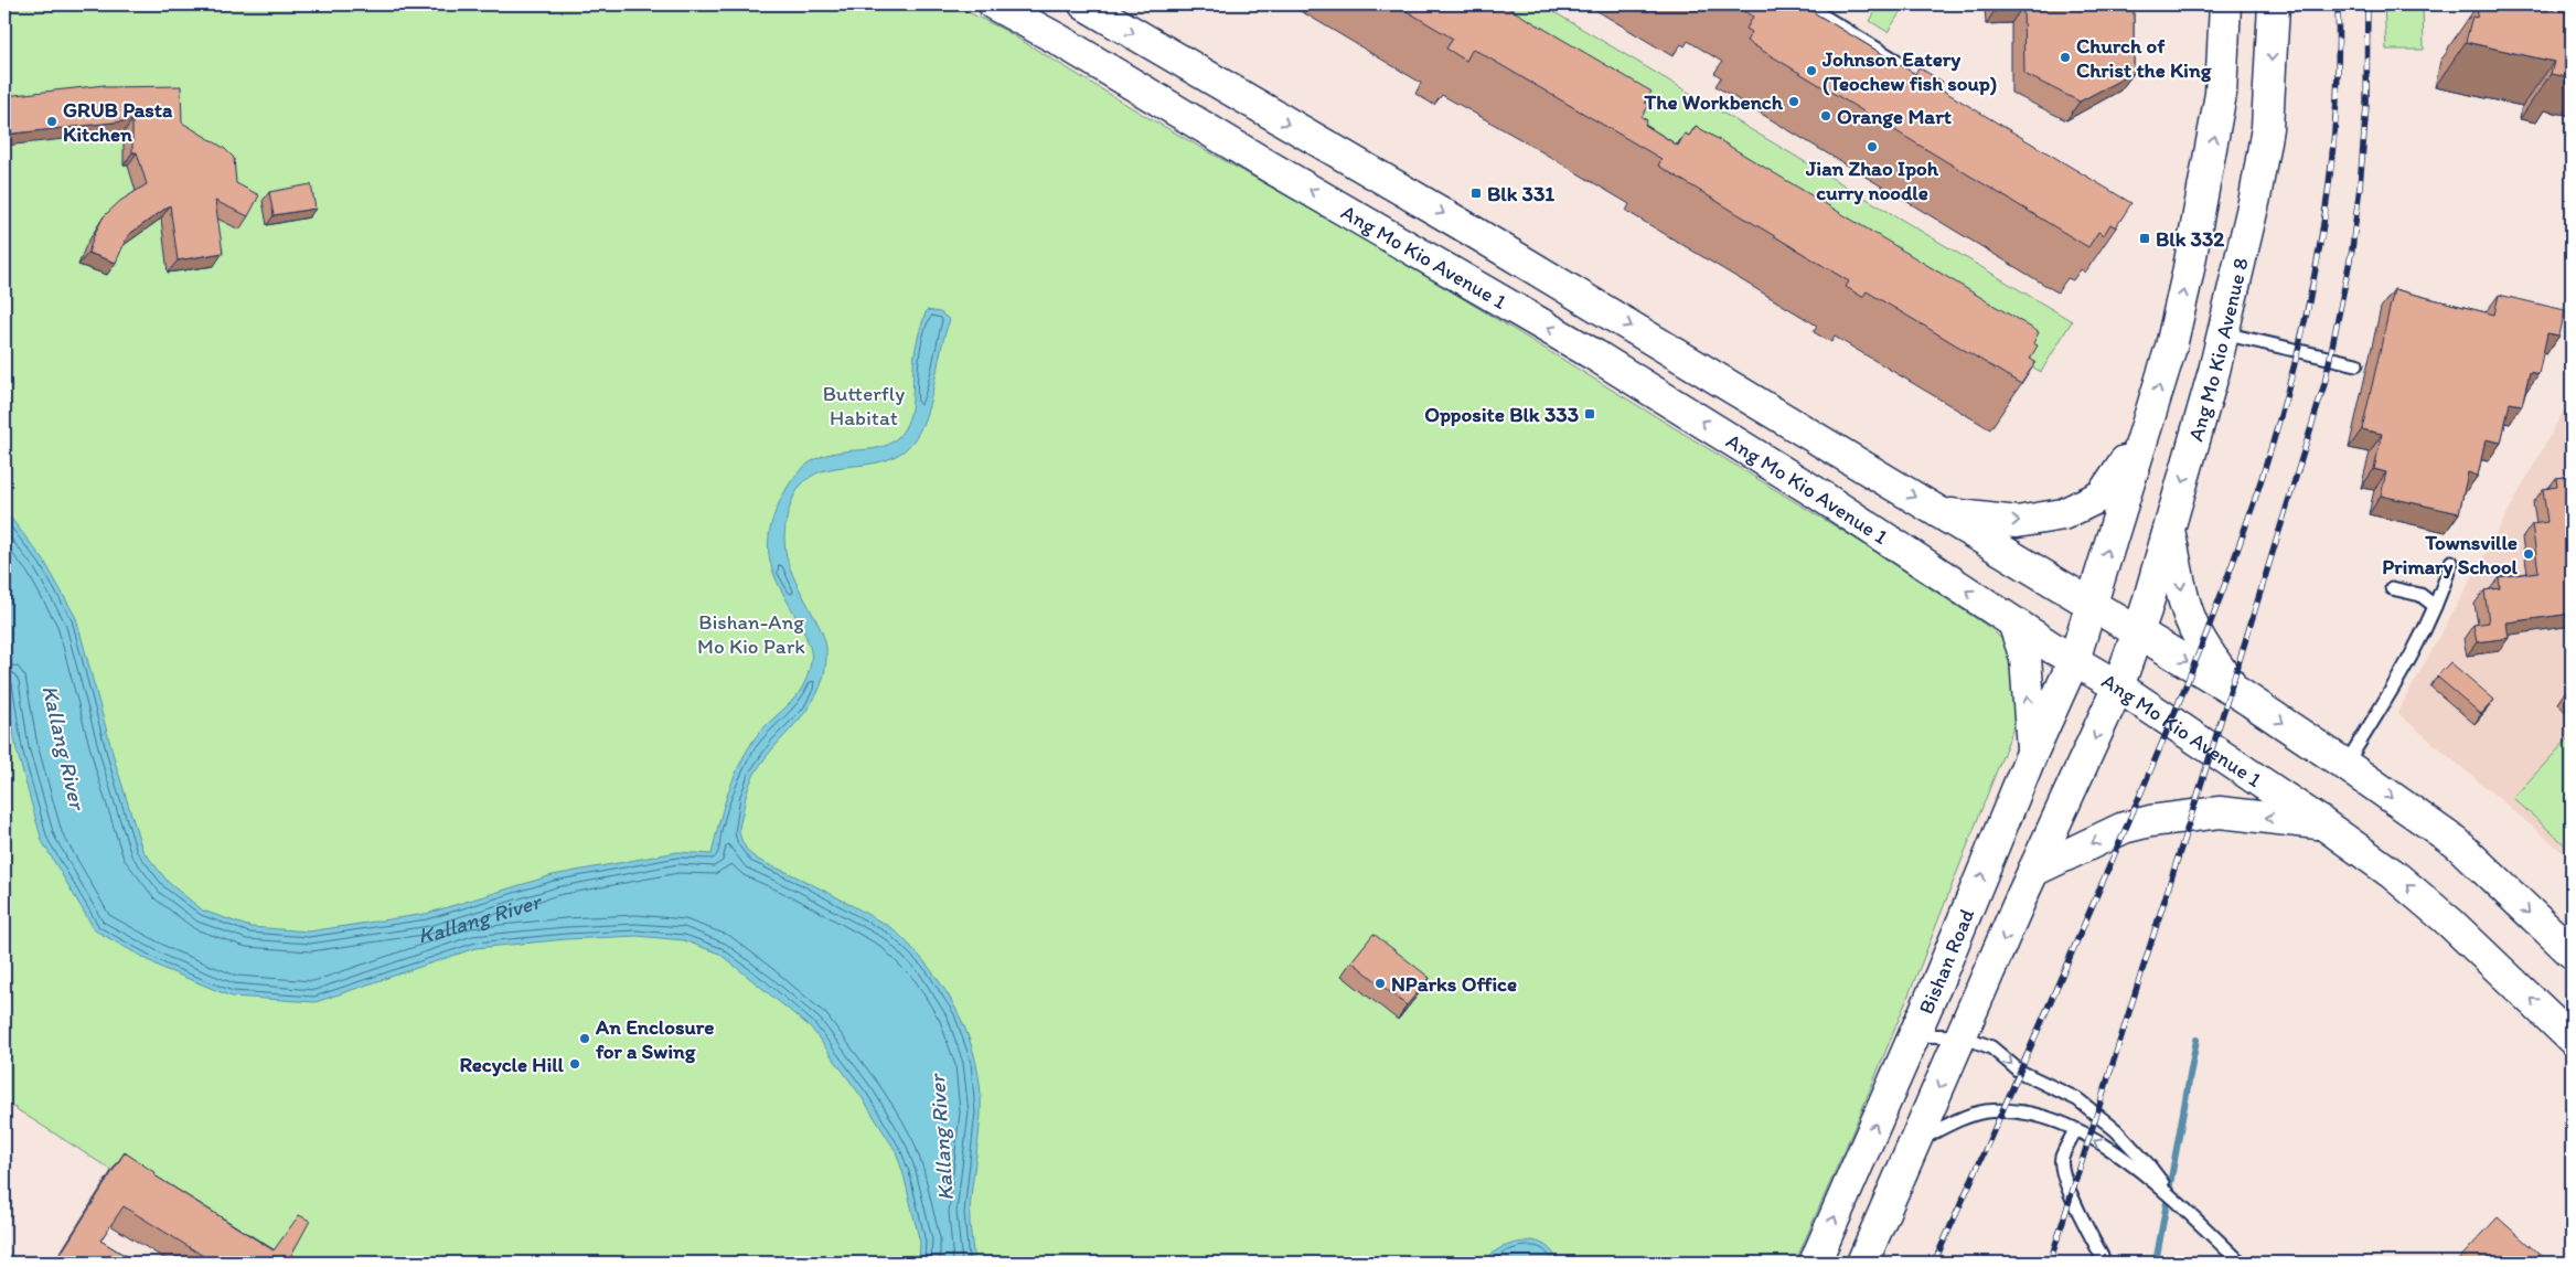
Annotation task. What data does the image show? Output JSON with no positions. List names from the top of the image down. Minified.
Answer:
{"streets":{"main road":["Ang Mo Kio Avenue 1","Ang Mo Kio Avenue 8","Bishan Road"]},"crossings":[["Ang Mo Kio Avenue 1","Ang Mo Kio Avenue 8"],["Ang Mo Kio Avenue 1","Bishan Road"]],"water":["Kallang River"],"parks":["Butterfly Habitat","Bishan-Ang Mo Kio Park"],"places":{"other":["Church of Christ the King","Johnson Eatery (Teochew fish soup)","The Workbench","Orange Mart","GRUB Pasta Kitchen","Jian Zhao Ipoh curry noodle","Townsville Primary School","NParks Office","An Enclosure for a Swing","Recycle Hill"],"transit":["Blk 331","Blk 332","Opposite Blk 333"]}}
